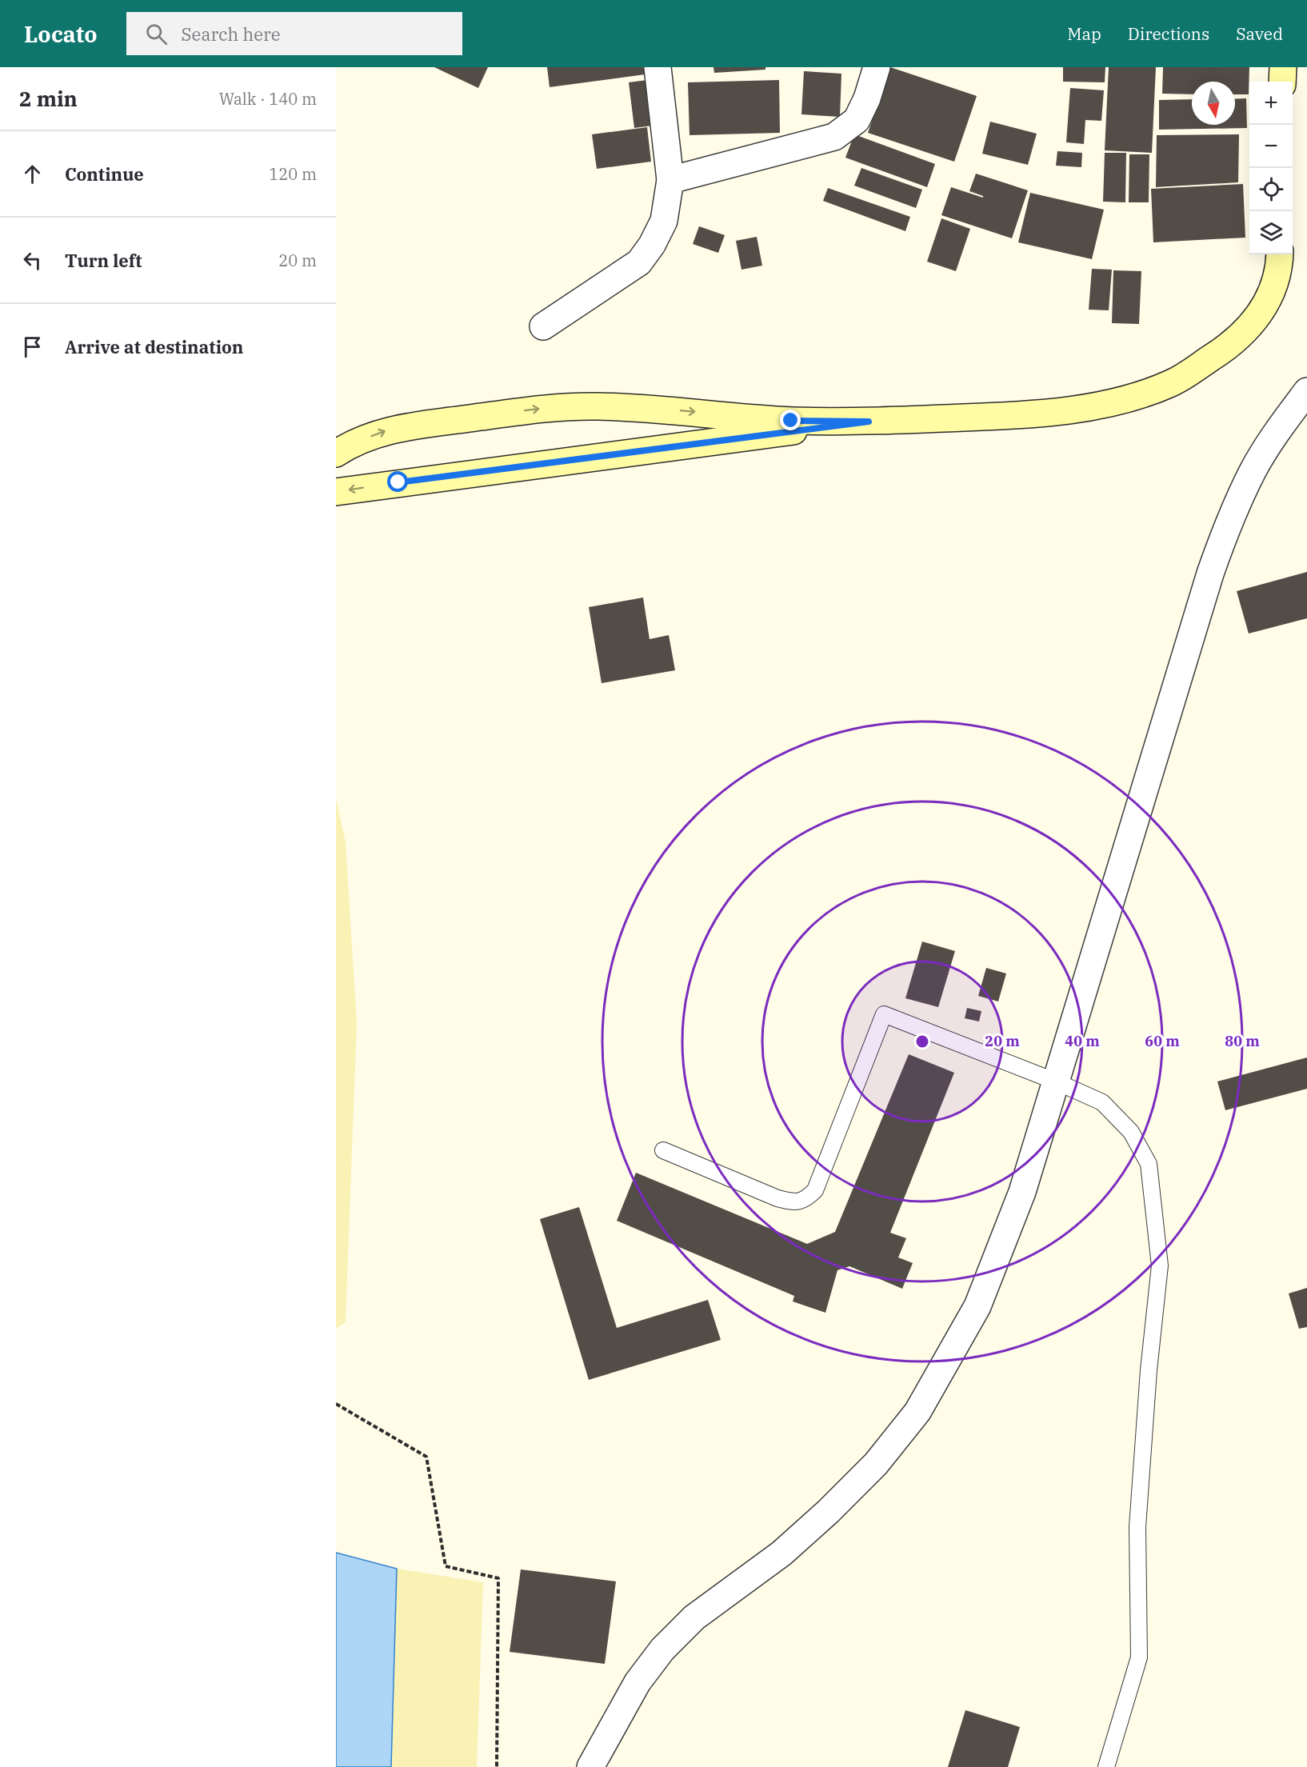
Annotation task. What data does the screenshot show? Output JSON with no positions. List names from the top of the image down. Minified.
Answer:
{"north":"bottom","page":{"header":"Locato","search":"Search here","nav":["Map","Directions","Saved"],"heading":["2 min","Walk · 140 m"],"map_buttons":["+","−"],"list":[["Continue","120 m"],["Turn left","20 m"],"Arrive at destination"]},"rings":["20 m","40 m","60 m","80 m"]}
